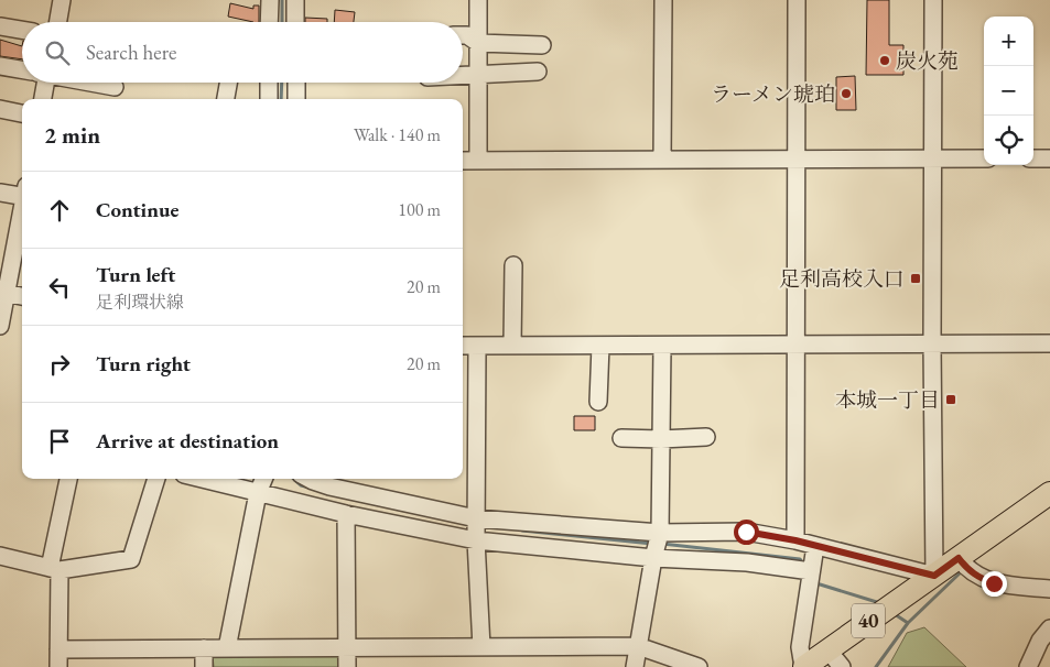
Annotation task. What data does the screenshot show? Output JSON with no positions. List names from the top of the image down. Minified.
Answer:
{"streets":{"main road":["40"]},"places":{"other":["炭火苑","ラーメン琥珀"],"transit":["足利高校入口","本城一丁目"]},"page":{"map_buttons":["+","−"],"search":"Search here","heading":["2 min","Walk · 140 m"],"list":[["Continue","100 m"],["Turn left","足利環状線","20 m"],["Turn right","20 m"],"Arrive at destination"]}}
